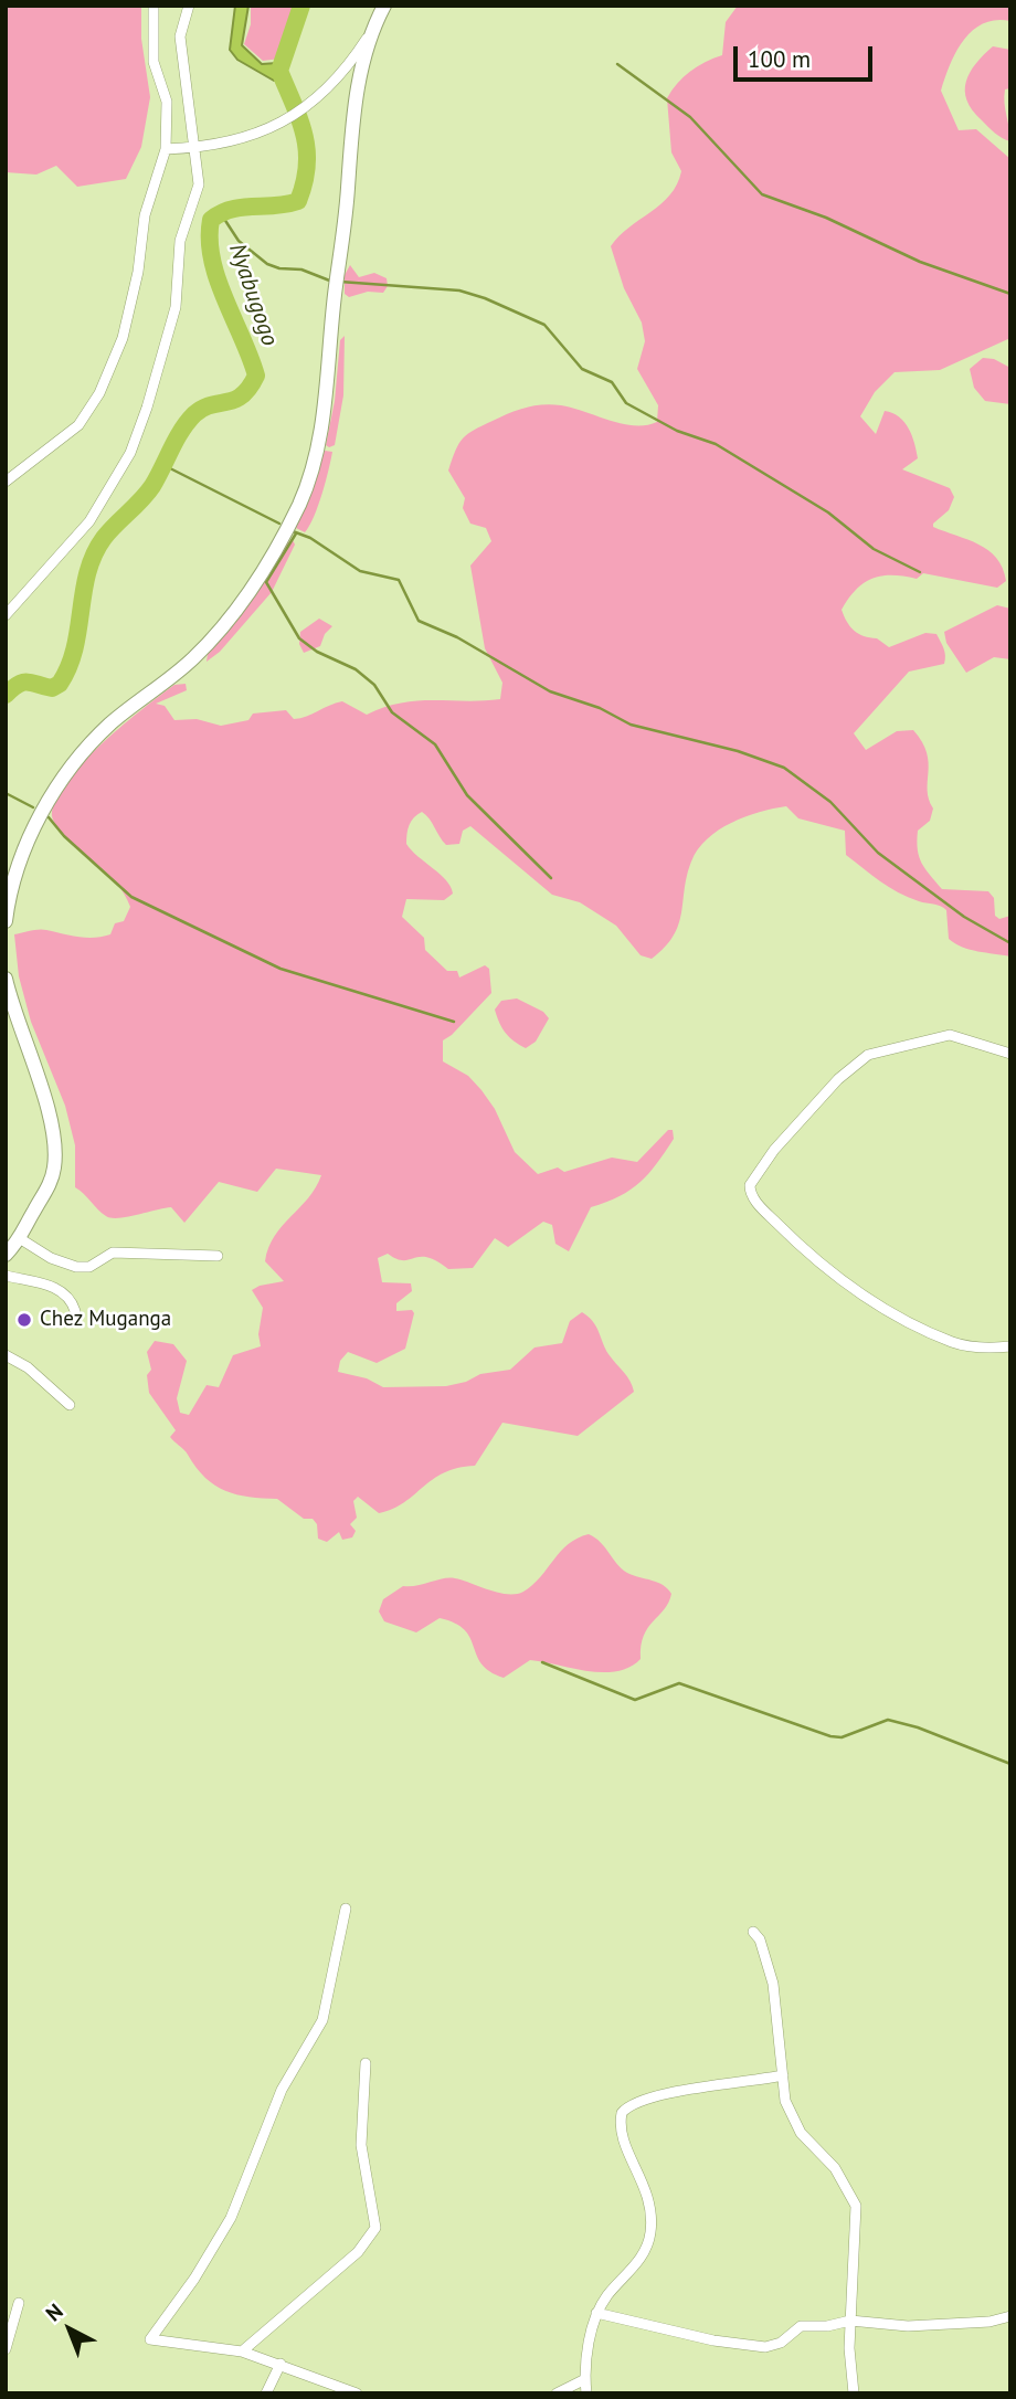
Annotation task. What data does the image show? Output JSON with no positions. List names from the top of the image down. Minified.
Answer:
{"water":["Nyabugogo"],"places":["Chez Muganga"],"scale_bar":"100 m","north":"top left"}
